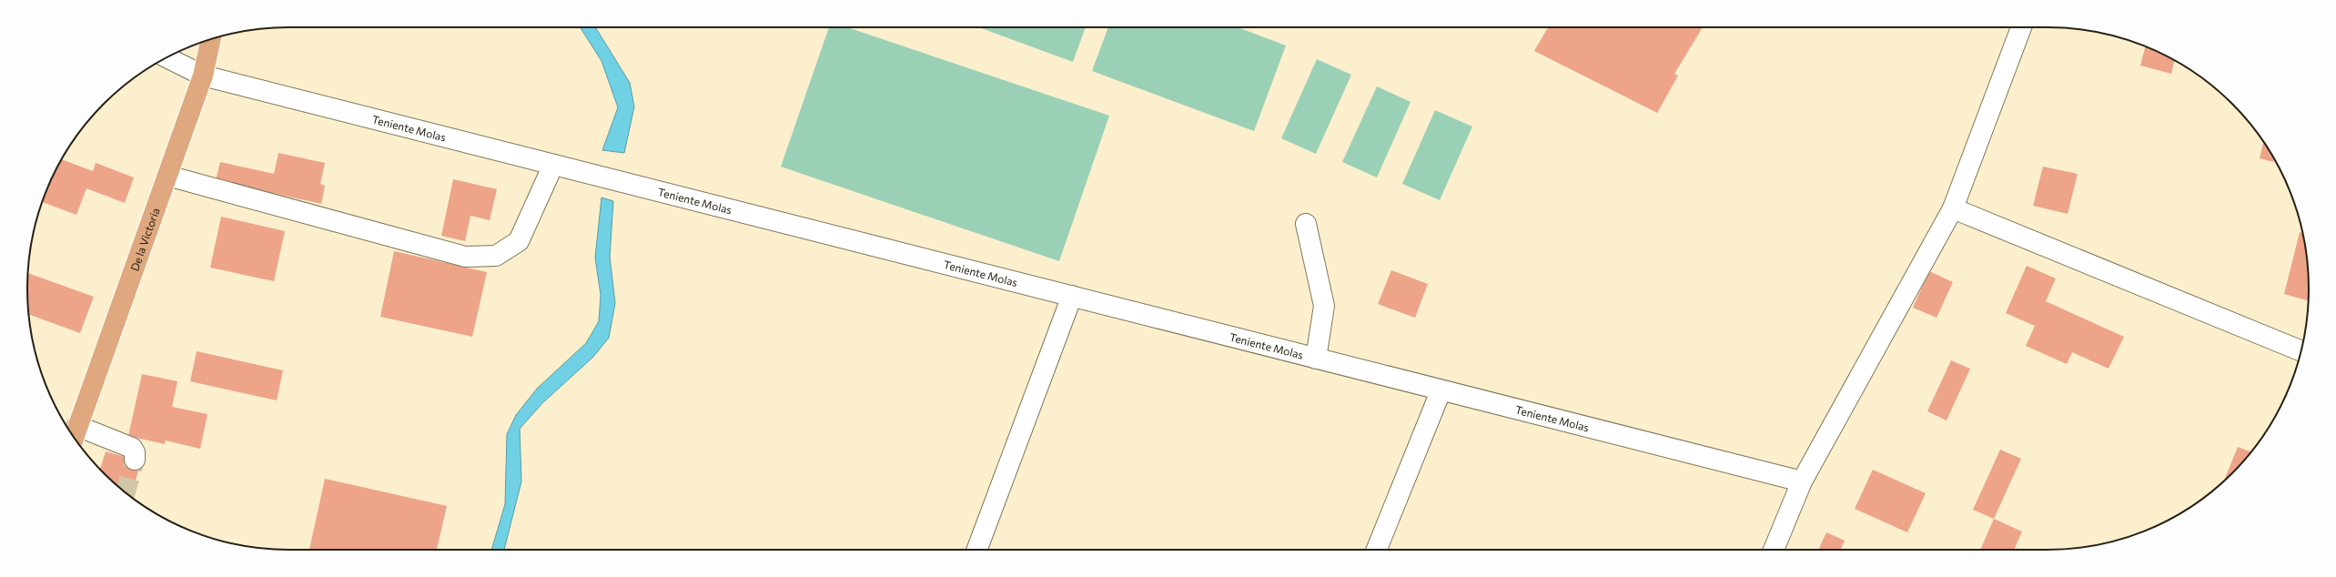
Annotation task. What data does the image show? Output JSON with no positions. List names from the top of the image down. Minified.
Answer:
{"streets":{"main road":["De la Victoria"],"street":["Teniente Molas"]},"crossings":[["Teniente Molas","De la Victoria"]]}
